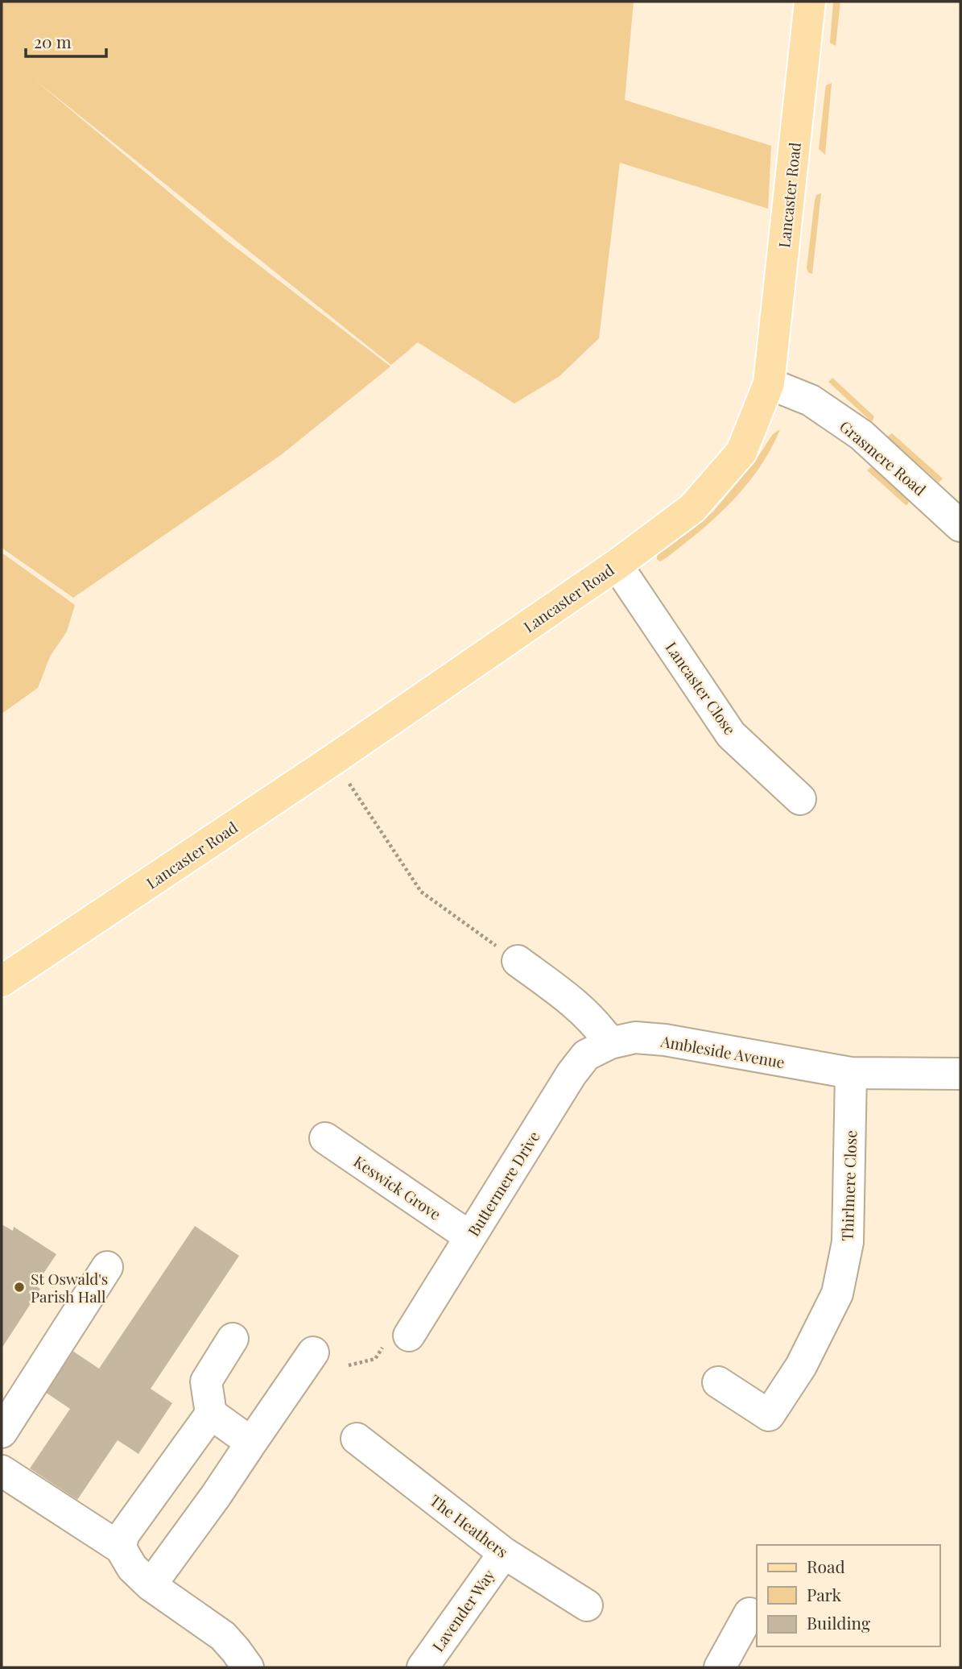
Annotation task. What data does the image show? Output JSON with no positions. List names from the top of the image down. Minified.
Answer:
{"streets":{"main road":["Lancaster Road"],"street":["Grasmere Road","Lancaster Close","Ambleside Avenue","Buttermere Drive","Thirlmere Close","Keswick Grove","The Heathers","Lavender Way"]},"crossings":[["Lancaster Road","Grasmere Road"],["Lancaster Road","Lancaster Close"],["Ambleside Avenue","Buttermere Drive"],["Ambleside Avenue","Thirlmere Close"],["Buttermere Drive","Keswick Grove"],["The Heathers","Lavender Way"]],"places":["St Oswald's Parish Hall"],"legend":["Road","Park","Building"],"scale_bar":"20 m"}
